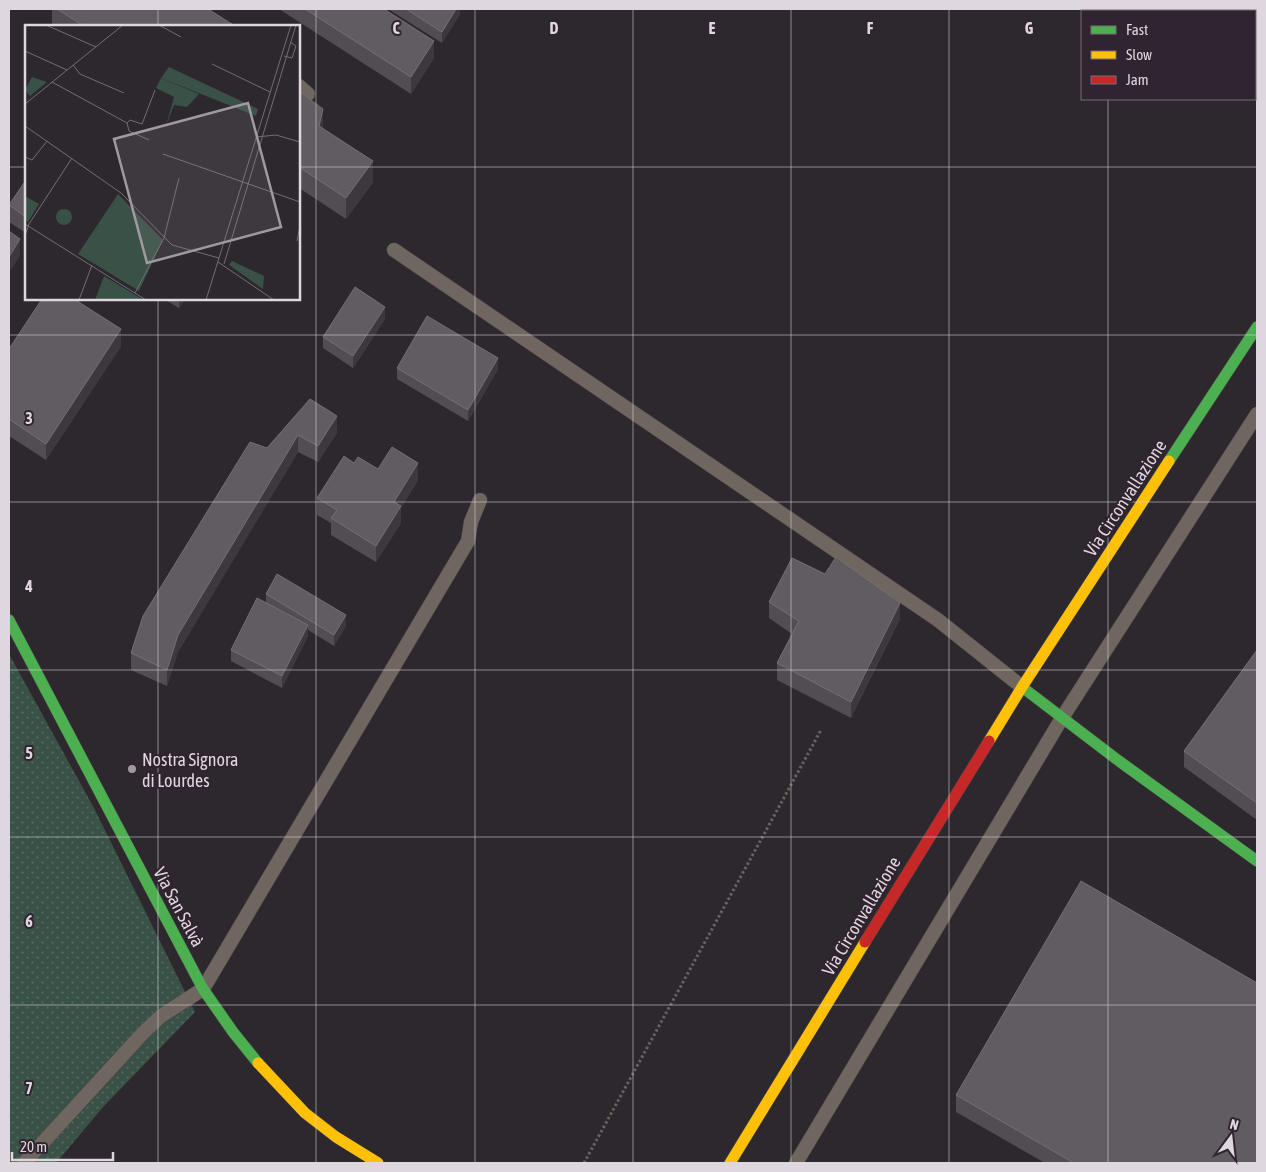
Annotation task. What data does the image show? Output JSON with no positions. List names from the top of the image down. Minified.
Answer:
{"streets":{"main road":["Via Circonvallazione","Via San Salvà"]},"places":["Nostra Signora di Lourdes"],"legend":["Fast","Slow","Jam"],"scale_bar":"20 m","north":"top","grid":{"columns":["C","D","E","F","G"],"rows":["3","4","5","6","7"]}}
